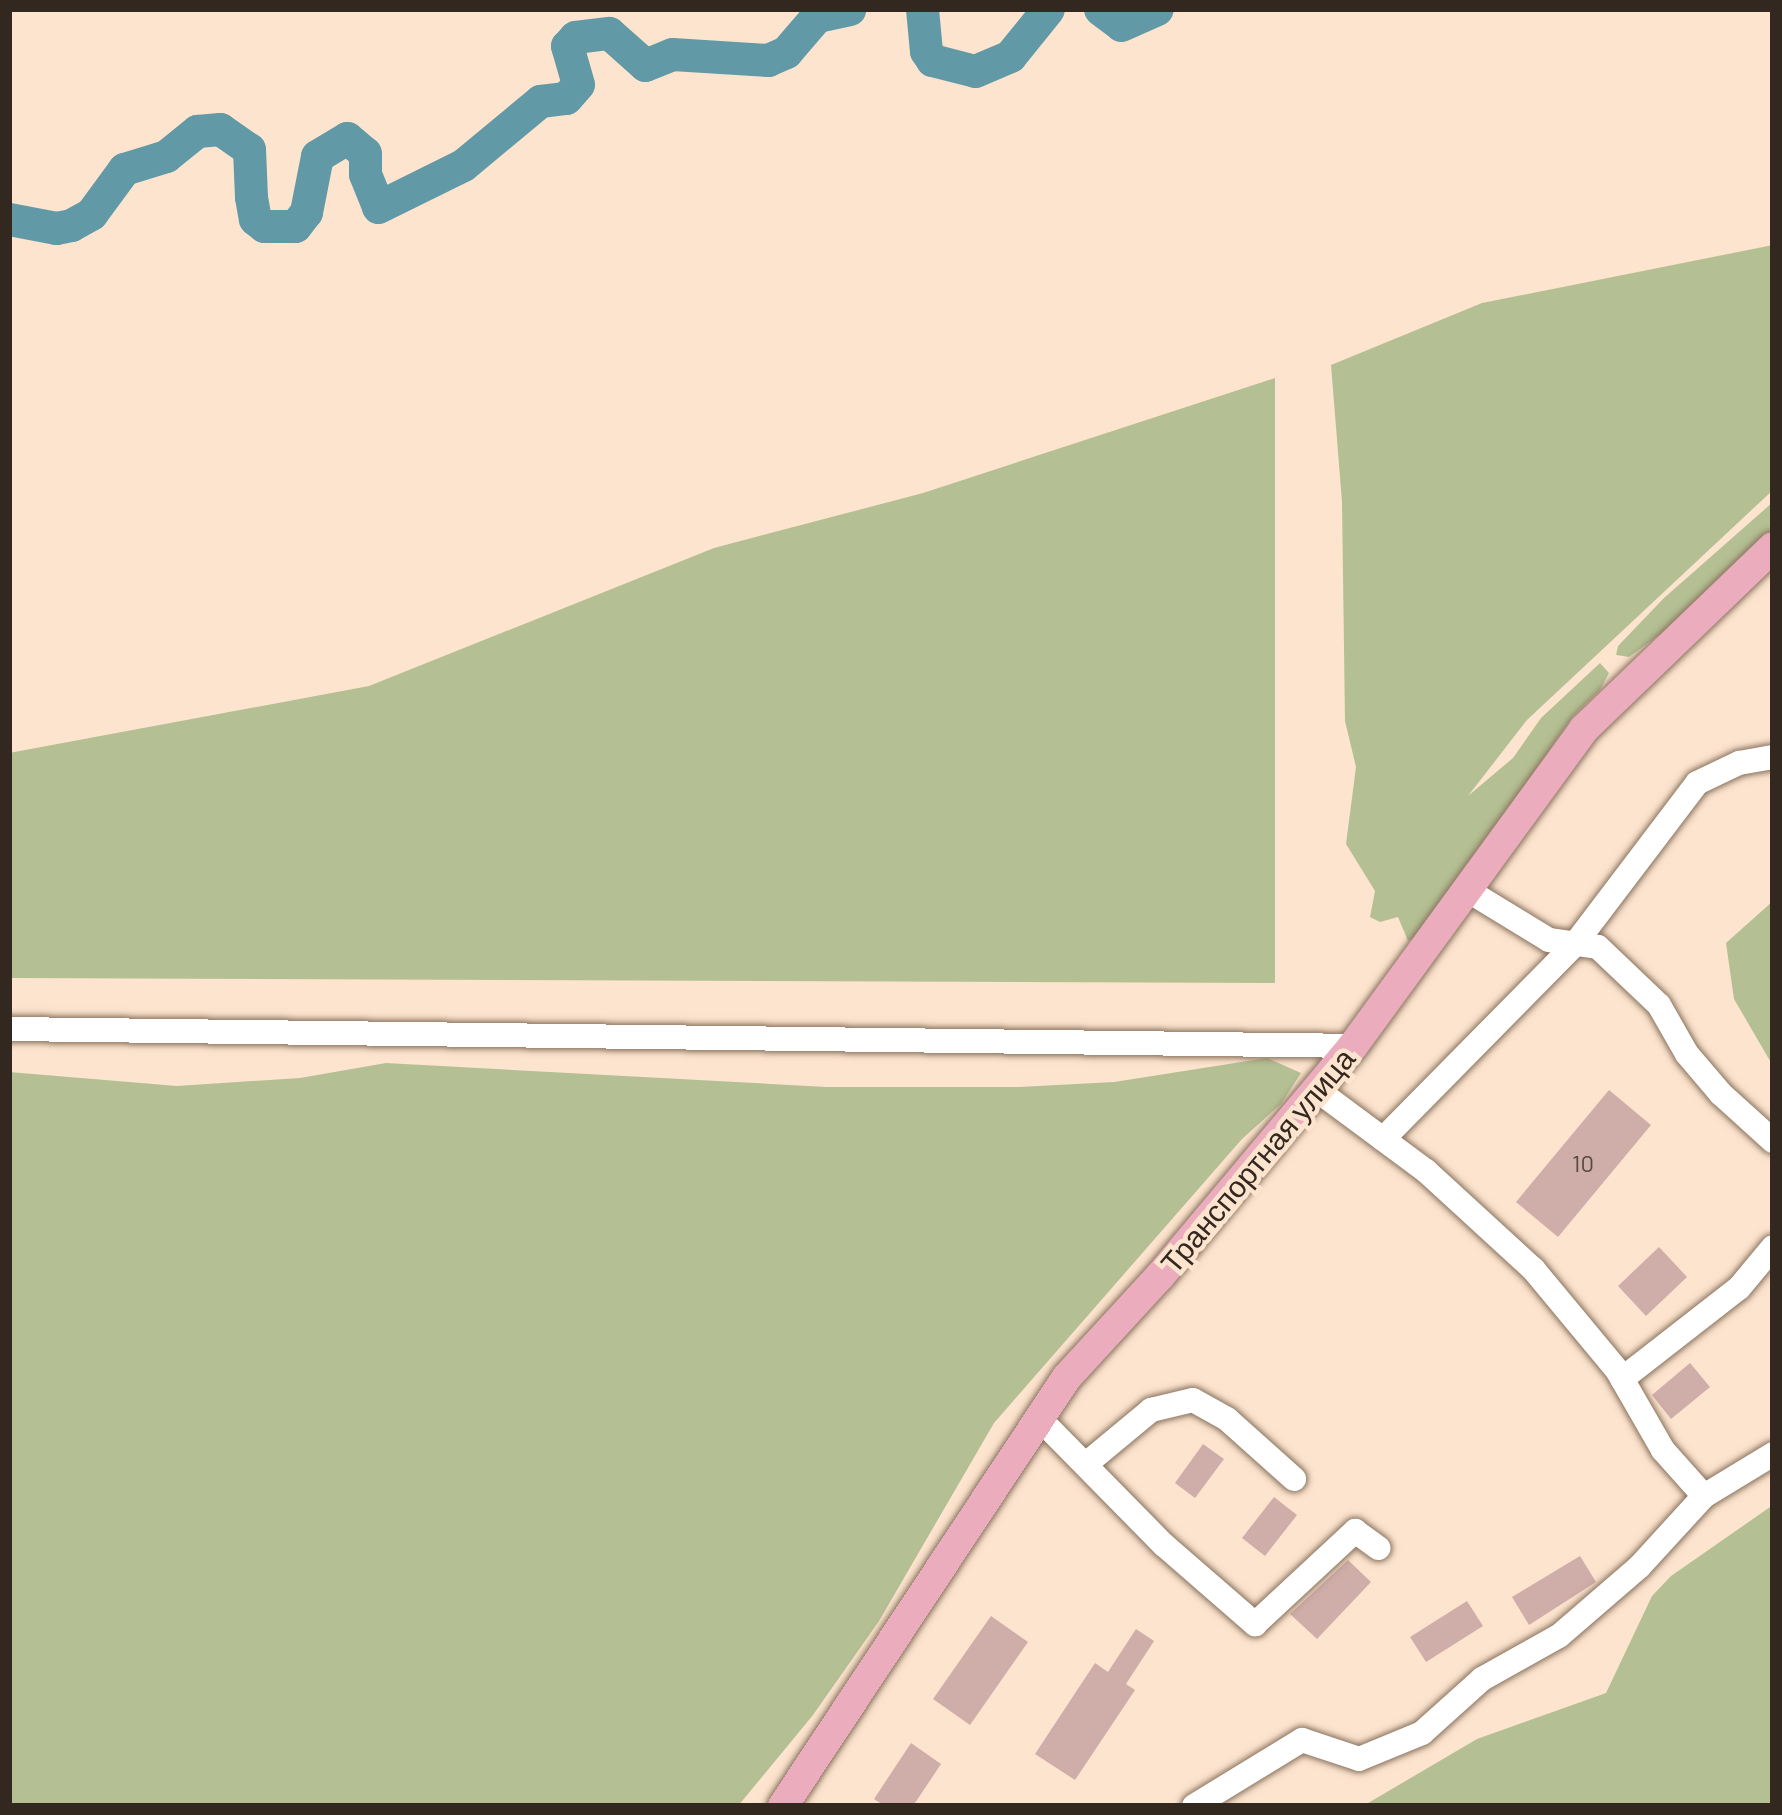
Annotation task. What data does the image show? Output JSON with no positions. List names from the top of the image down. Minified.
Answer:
{"streets":{"main road":["Транспортная улица"]},"house_numbers":["10"]}
